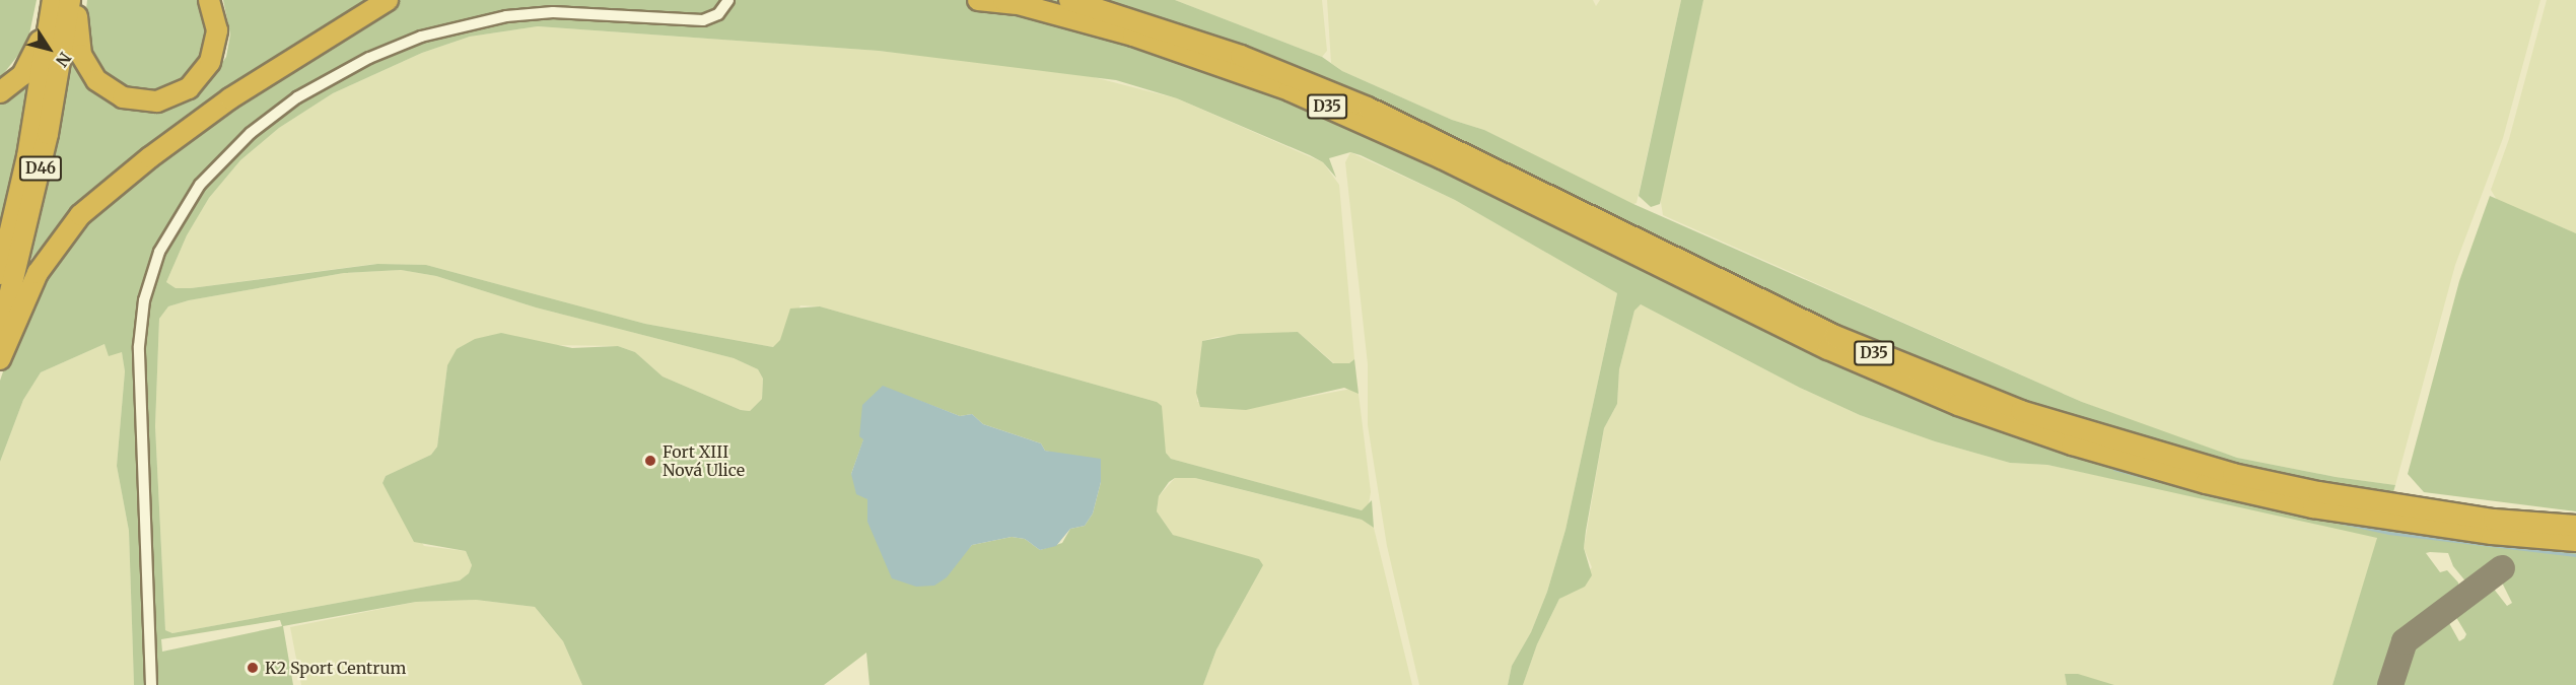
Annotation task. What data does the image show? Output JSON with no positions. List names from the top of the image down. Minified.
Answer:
{"streets":{"highway":["D35","D46"]},"places":["Fort XIII Nová Ulice","K2 Sport Centrum"],"north":"bottom right"}
